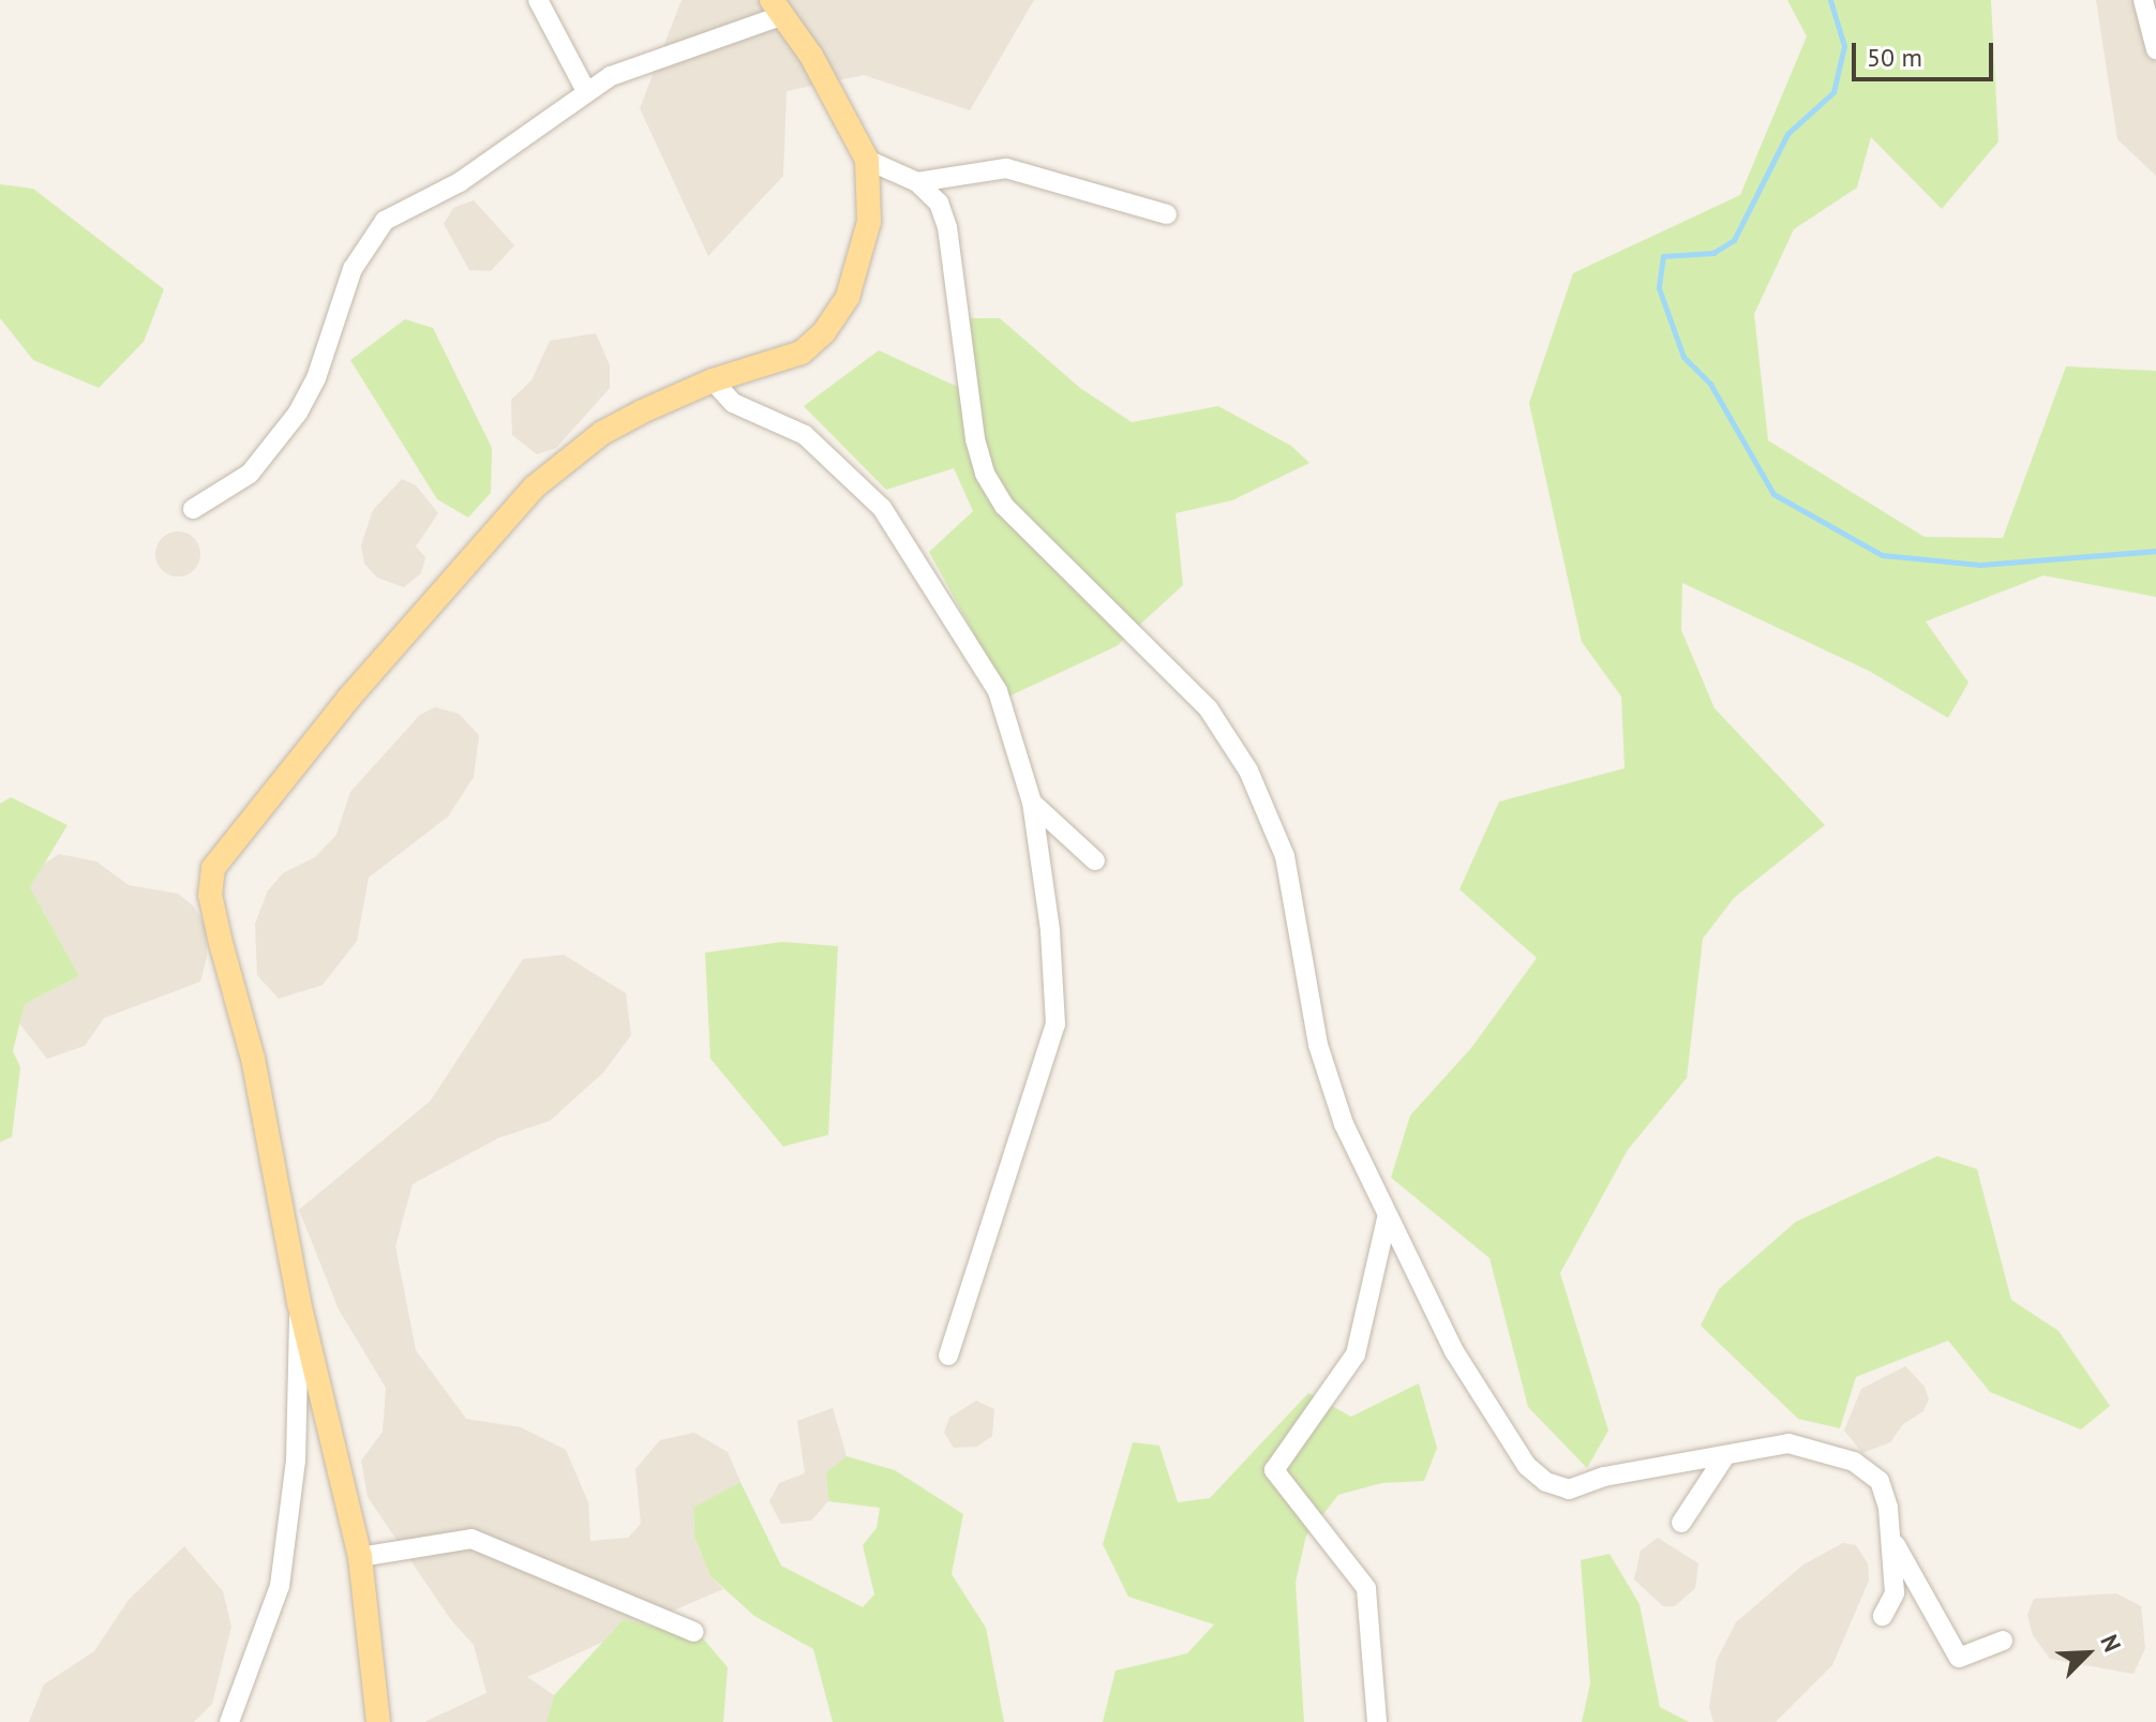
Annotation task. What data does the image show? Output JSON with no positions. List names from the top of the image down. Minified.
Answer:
{"scale_bar":"50 m","north":"top right"}
